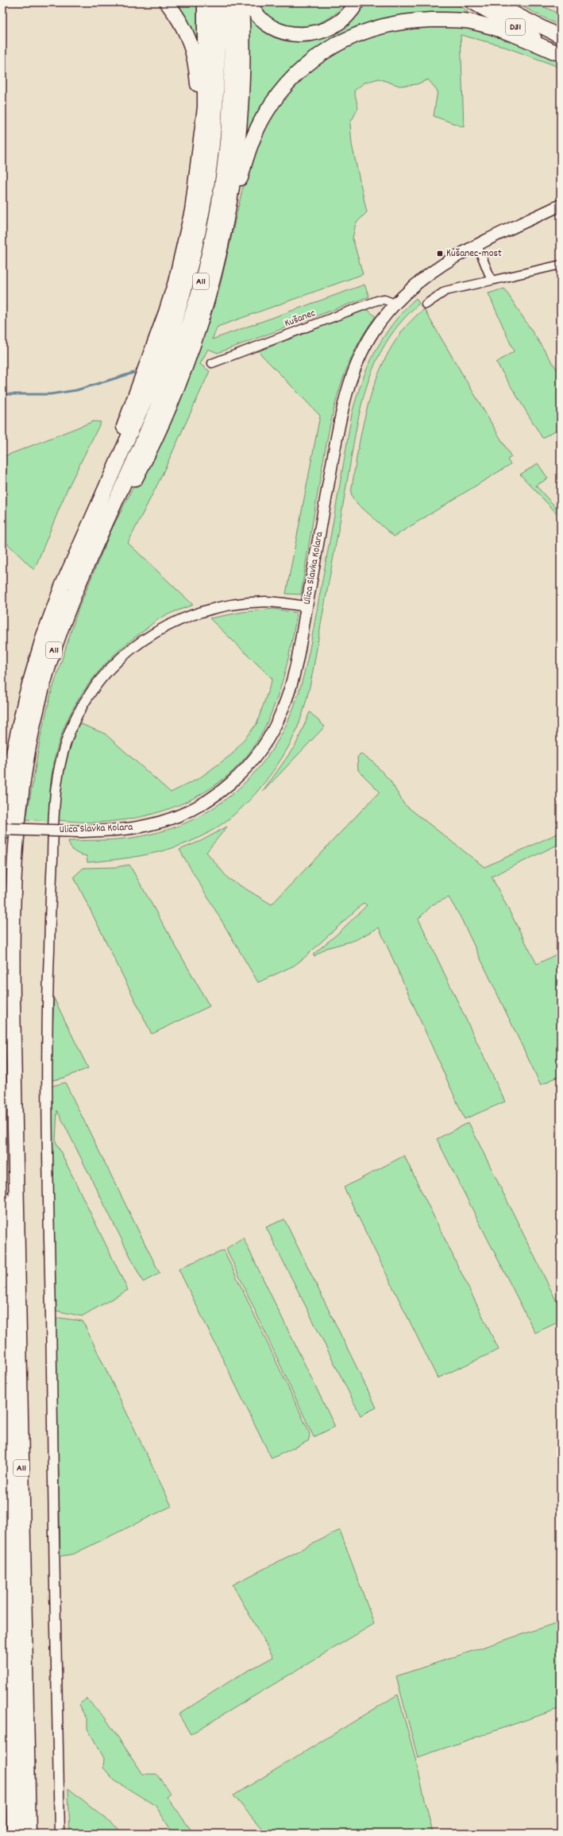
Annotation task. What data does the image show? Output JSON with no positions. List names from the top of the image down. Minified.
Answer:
{"streets":{"highway":["A11"],"main road":["D31","Ulica Slavka Kolara"],"street":["Kušanec"]},"crossings":[["Kušanec","Ulica Slavka Kolara"]],"places":{"transit":["Kušanec-most"]}}
